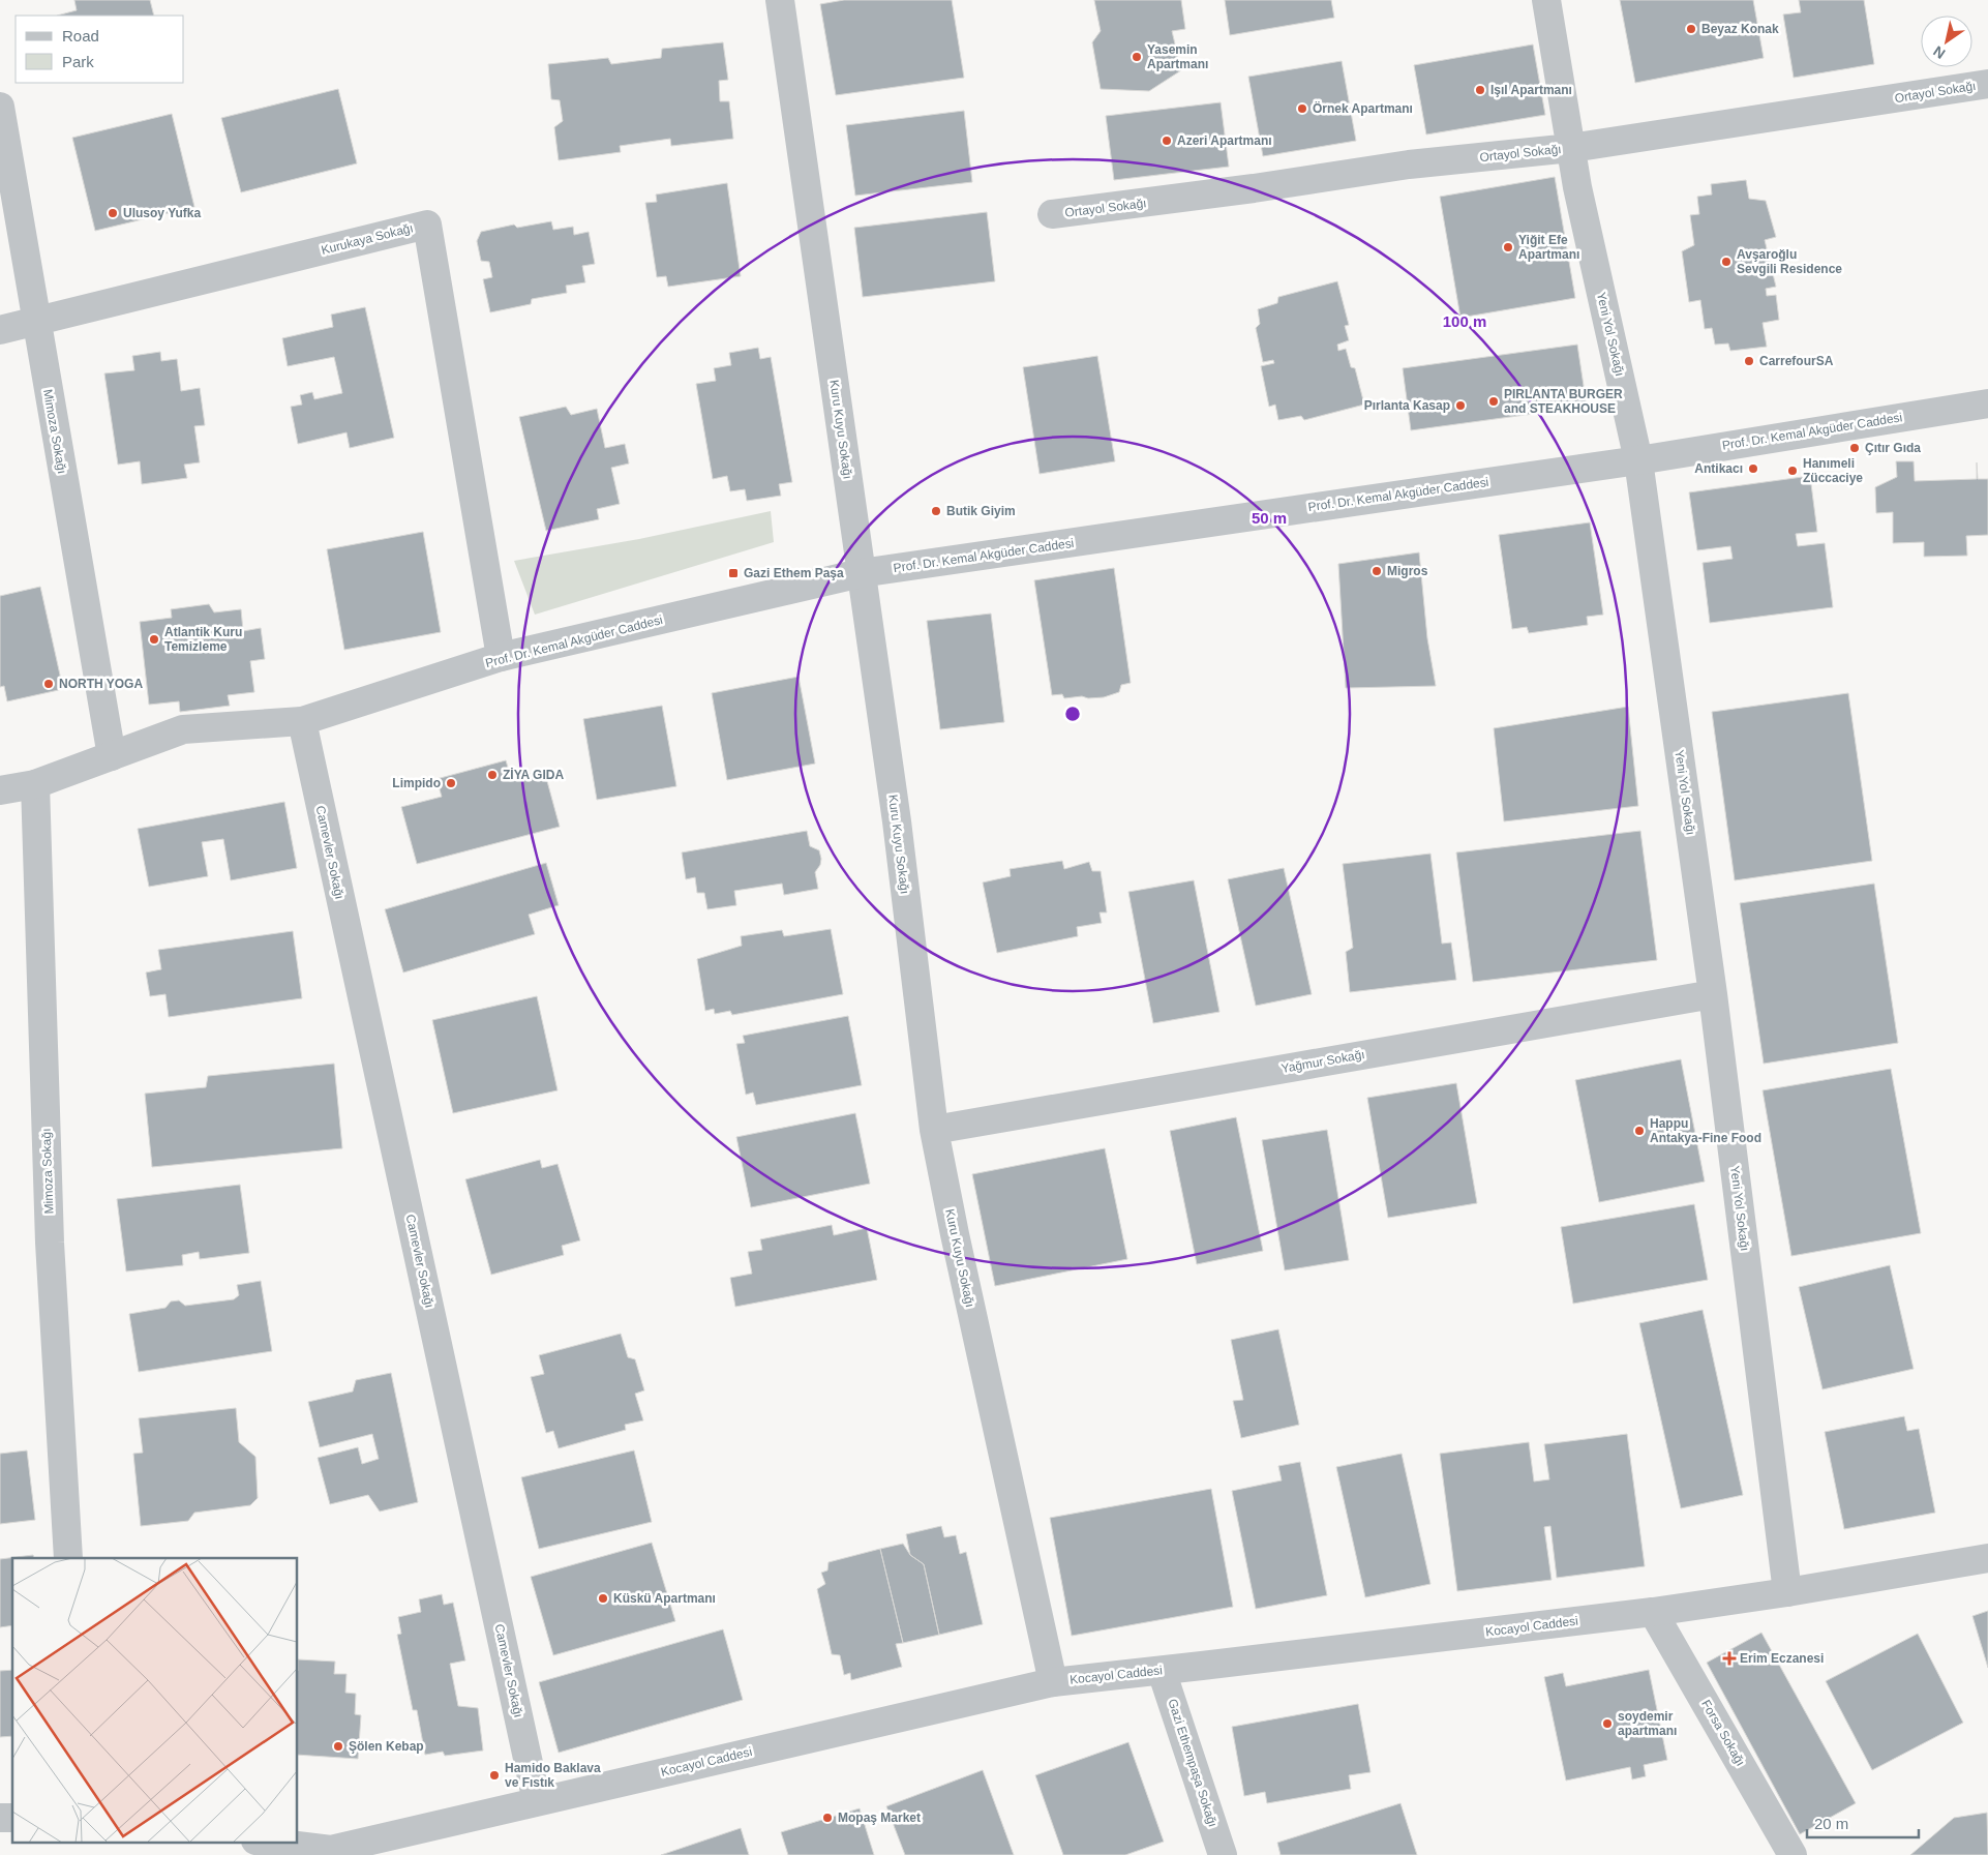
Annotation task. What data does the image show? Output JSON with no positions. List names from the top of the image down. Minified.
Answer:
{"streets":{"street":["Ortayol Sokağı","Kurukaya Sokağı","Yeni Yol Sokağı","Kuru Kuyu Sokağı","Mimoza Sokağı","Prof. Dr. Kemal Akgüder Caddesi","Camevler Sokağı","Yağmur Sokağı","Kocayol Caddesi","Forsa Sokağı","Gazi Ethempaşa Sokağı"]},"crossings":[["Ortayol Sokağı","Yeni Yol Sokağı"],["Kurukaya Sokağı","Mimoza Sokağı"],["Kurukaya Sokağı","Prof. Dr. Kemal Akgüder Caddesi"],["Yeni Yol Sokağı","Prof. Dr. Kemal Akgüder Caddesi"],["Yeni Yol Sokağı","Yağmur Sokağı"],["Yeni Yol Sokağı","Kocayol Caddesi"],["Kuru Kuyu Sokağı","Prof. Dr. Kemal Akgüder Caddesi"],["Kuru Kuyu Sokağı","Yağmur Sokağı"],["Kuru Kuyu Sokağı","Kocayol Caddesi"],["Mimoza Sokağı","Prof. Dr. Kemal Akgüder Caddesi"],["Prof. Dr. Kemal Akgüder Caddesi","Camevler Sokağı"],["Camevler Sokağı","Kocayol Caddesi"],["Kocayol Caddesi","Forsa Sokağı"],["Kocayol Caddesi","Gazi Ethempaşa Sokağı"]],"places":{"other":["Beyaz Konak","Yasemin Apartmanı","Işıl Apartmanı","Örnek Apartmanı","Azeri Apartmanı","Ulusoy Yufka","Yiğit Efe Apartmanı","Avşaroğlu Sevgili Residence","CarrefourSA","PIRLANTA BURGER and STEAKHOUSE","Pırlanta Kasap","Çıtır Gıda","Antikacı","Hanımeli Züccaciye","Butik Giyim","Migros","Atlantik Kuru Temizleme","NORTH YOGA","ZİYA GIDA","Limpido","Happu Antakya-Fine Food","Küskü Apartmanı","soydemir apartmanı","Şölen Kebap","Hamido Baklava ve Fıstık","Mopaş Market"],"transit":["Gazi Ethem Paşa"],"health":["Erim Eczanesi"]},"legend":["Road","Park"],"scale_bar":"20 m","north":"bottom left","rings":["100 m","50 m"]}
